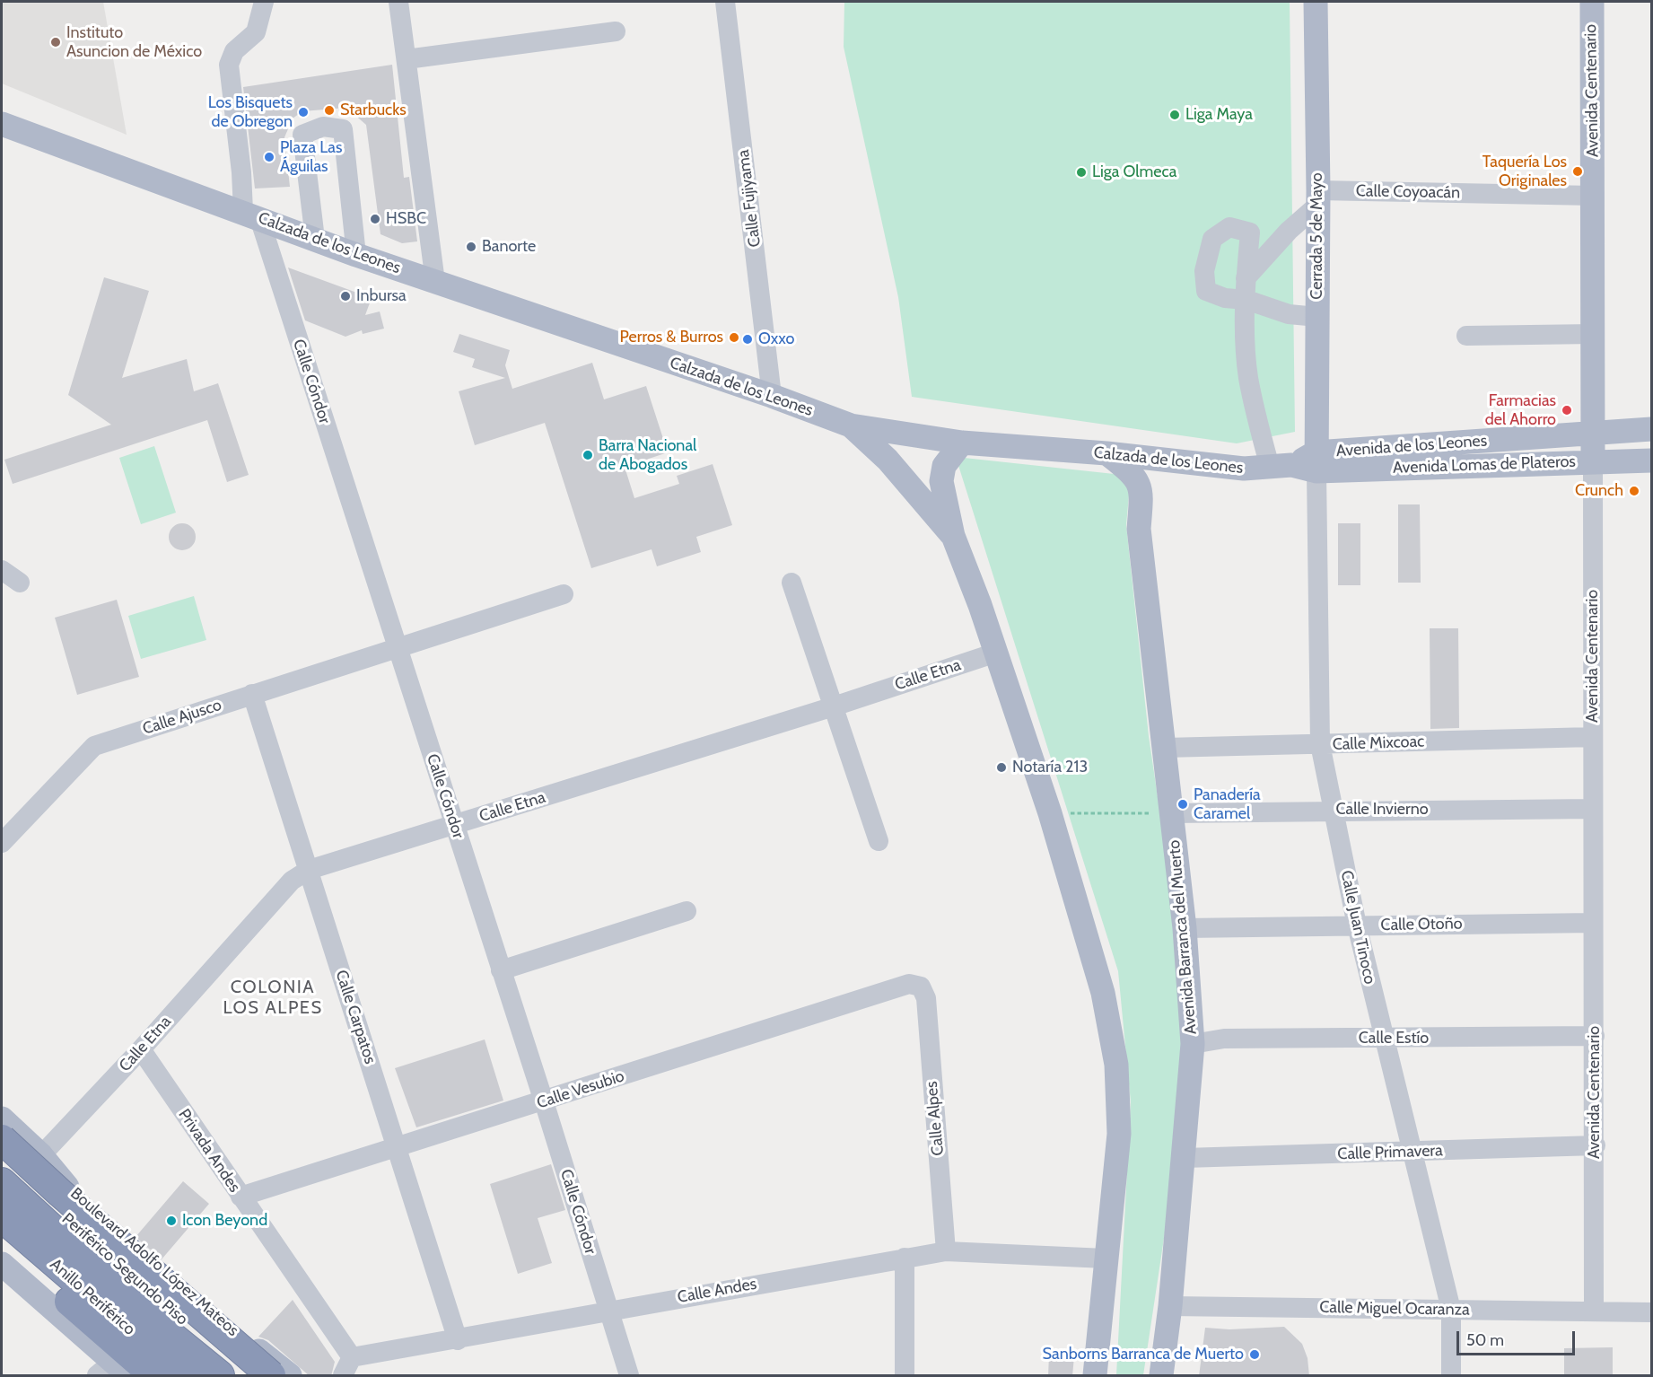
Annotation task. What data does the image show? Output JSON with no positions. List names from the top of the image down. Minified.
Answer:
{"streets":{"highway":["Periférico Segundo Piso","Anillo Periférico"],"main road":["Avenida Centenario","Cerrada 5 de Mayo","Calzada de los Leones","Avenida de los Leones","Avenida Lomas de Plateros","Avenida Barranca del Muerto","Boulevard Adolfo López Mateos"],"street":["Calle Coyoacán","Calle Fujiyama","Calle Cóndor","Calle Etna","Calle Ajusco","Calle Mixcoac","Calle Invierno","Calle Otoño","Calle Juan Tinoco","Calle Carpatos","Calle Estío","Calle Vesubio","Calle Alpes","Privada Andes","Calle Primavera","Calle Andes","Calle Miguel Ocaranza"]},"crossings":[["Avenida Centenario","Calle Coyoacán"],["Avenida Centenario","Avenida de los Leones"],["Avenida Centenario","Avenida Lomas de Plateros"],["Avenida Centenario","Calle Mixcoac"],["Avenida Centenario","Calle Invierno"],["Avenida Centenario","Calle Otoño"],["Avenida Centenario","Calle Estío"],["Avenida Centenario","Calle Primavera"],["Avenida Centenario","Calle Miguel Ocaranza"],["Calle Coyoacán","Cerrada 5 de Mayo"],["Calle Fujiyama","Calzada de los Leones"],["Cerrada 5 de Mayo","Avenida de los Leones"],["Cerrada 5 de Mayo","Avenida Lomas de Plateros"],["Cerrada 5 de Mayo","Calle Juan Tinoco"],["Calzada de los Leones","Calle Cóndor"],["Calzada de los Leones","Avenida de los Leones"],["Calzada de los Leones","Avenida Barranca del Muerto"],["Calle Cóndor","Calle Etna"],["Calle Cóndor","Calle Ajusco"],["Calle Cóndor","Calle Vesubio"],["Calle Cóndor","Calle Andes"],["Avenida de los Leones","Avenida Lomas de Plateros"],["Avenida de los Leones","Calle Juan Tinoco"],["Avenida Lomas de Plateros","Calle Juan Tinoco"],["Calle Etna","Calle Carpatos"],["Calle Etna","Privada Andes"],["Calle Etna","Boulevard Adolfo López Mateos"],["Calle Ajusco","Calle Carpatos"],["Calle Mixcoac","Calle Juan Tinoco"],["Calle Mixcoac","Avenida Barranca del Muerto"],["Calle Invierno","Calle Juan Tinoco"],["Calle Invierno","Avenida Barranca del Muerto"],["Calle Otoño","Calle Juan Tinoco"],["Calle Otoño","Avenida Barranca del Muerto"],["Calle Juan Tinoco","Calle Estío"],["Calle Juan Tinoco","Calle Primavera"],["Calle Juan Tinoco","Calle Miguel Ocaranza"],["Avenida Barranca del Muerto","Calle Estío"],["Avenida Barranca del Muerto","Calle Primavera"],["Avenida Barranca del Muerto","Calle Miguel Ocaranza"],["Calle Carpatos","Calle Vesubio"],["Calle Carpatos","Calle Andes"],["Calle Vesubio","Calle Alpes"],["Calle Vesubio","Privada Andes"],["Calle Alpes","Calle Andes"],["Privada Andes","Calle Andes"],["Periférico Segundo Piso","Anillo Periférico"]],"districts":["COLONIA LOS ALPES"],"places":["Instituto Asuncion de México","Starbucks","Los Bisquets de Obregon","Liga Maya","Plaza Las Águilas","Taquería Los Originales","Liga Olmeca","HSBC","Banorte","Inbursa","Perros & Burros","Oxxo","Farmacias del Ahorro","Barra Nacional de Abogados","Crunch","Notaría 213","Panadería Caramel","Icon Beyond","Sanborns Barranca de Muerto"],"scale_bar":"50 m"}
